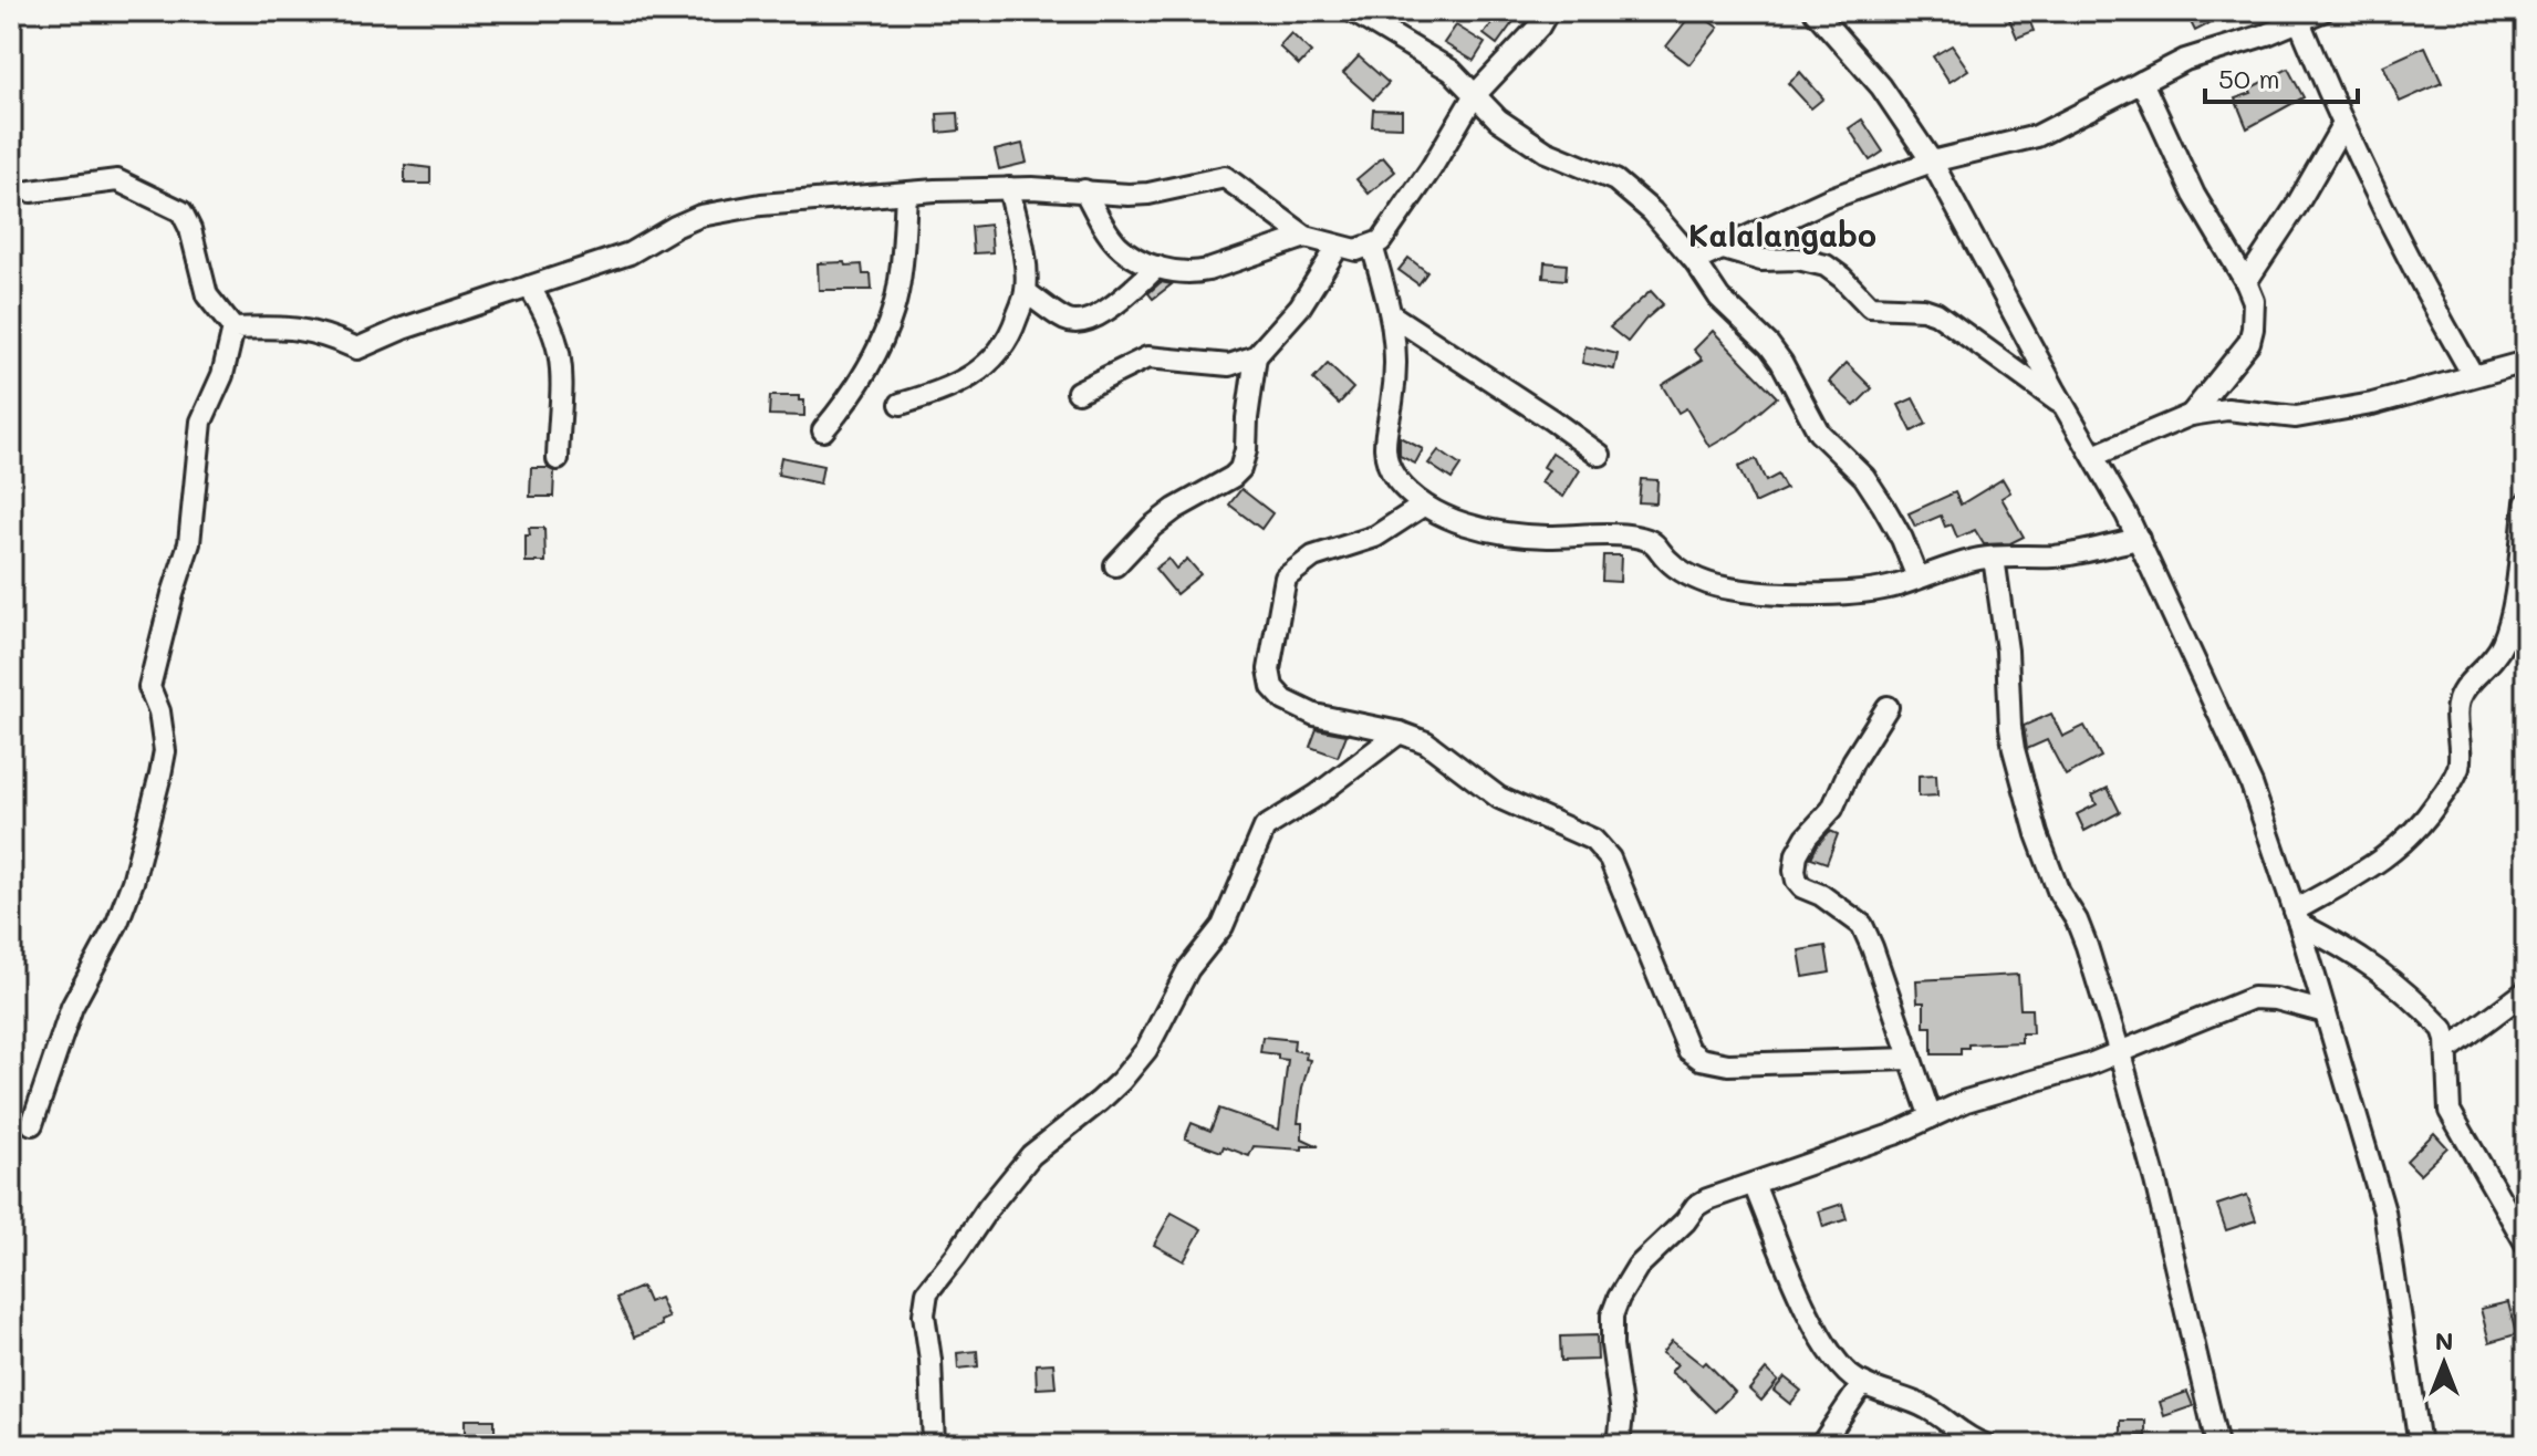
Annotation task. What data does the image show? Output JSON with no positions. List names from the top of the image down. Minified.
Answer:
{"districts":["Kalalangabo"],"scale_bar":"50 m","north":"top"}
